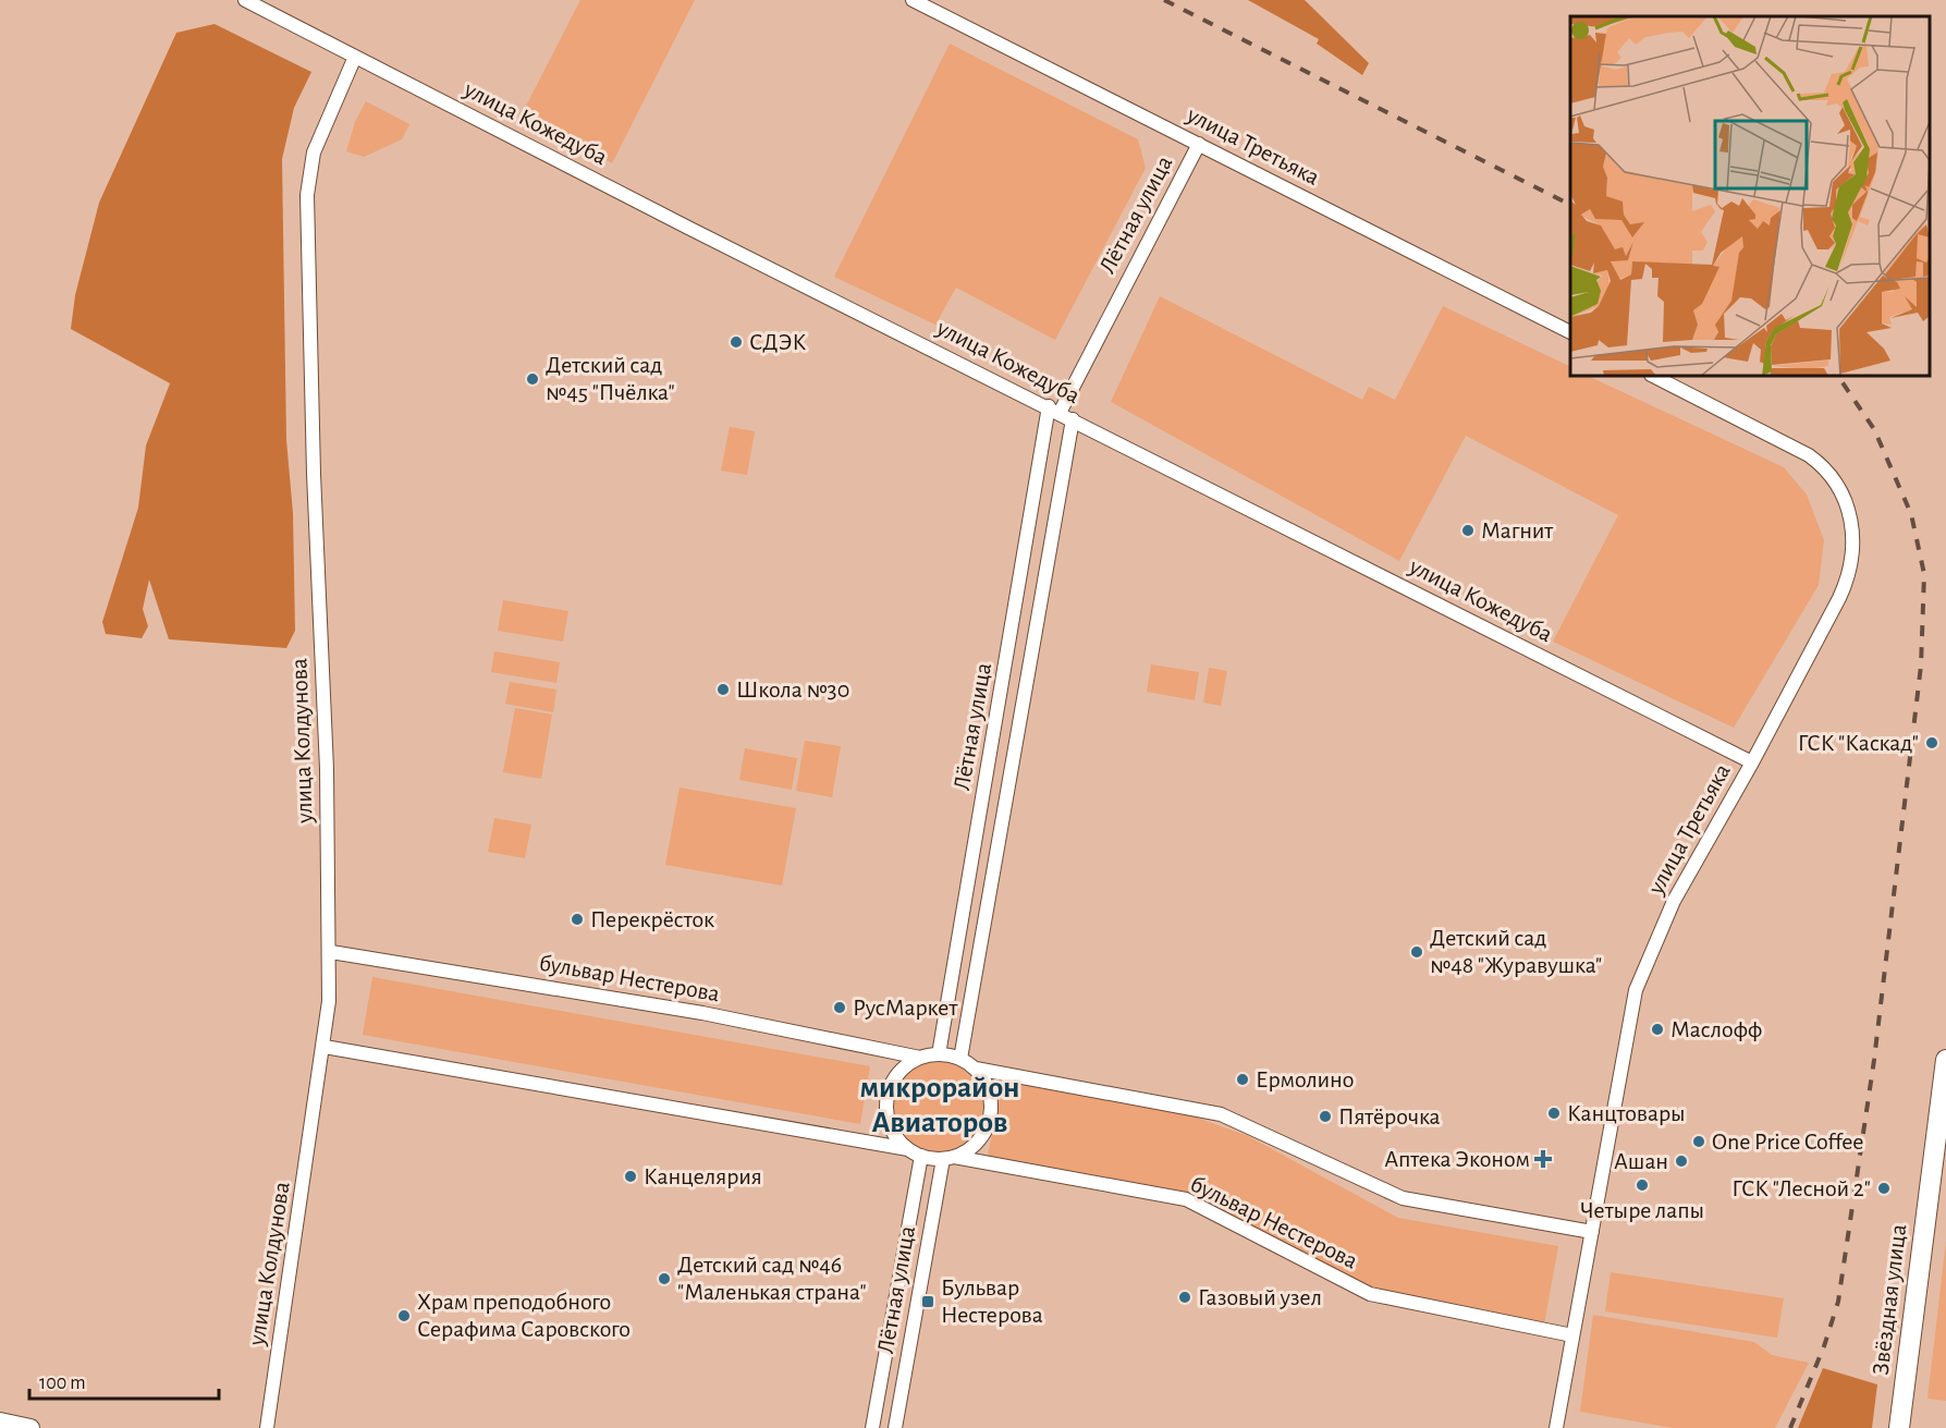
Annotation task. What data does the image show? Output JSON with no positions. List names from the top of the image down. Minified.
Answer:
{"streets":{"main road":["Звёздная улица"],"street":["улица Кожедуба","улица Третьяка","Лётная улица","улица Колдунова","бульвар Нестерова"]},"crossings":[["улица Кожедуба","улица Третьяка"],["улица Кожедуба","Лётная улица"],["улица Кожедуба","улица Колдунова"],["улица Третьяка","Лётная улица"],["улица Третьяка","бульвар Нестерова"],["Лётная улица","бульвар Нестерова"],["улица Колдунова","бульвар Нестерова"]],"districts":["микрорайон Авиаторов"],"places":{"other":["СДЭК","Детский сад №45 \"Пчёлка\"","Магнит","Школа №30","ГСК \"Каскад\"","Перекрёсток","Детский сад №48 \"Журавушка\"","РусМаркет","Маслофф","Ермолино","Канцтовары","Пятёрочка","One Price Coffee","Ашан","Канцелярия","Четыре лапы","ГСК \"Лесной 2\"","Детский сад №46 \"Маленькая страна\"","Газовый узел","Храм преподобного Серафима Саровского"],"health":["Аптека Эконом"],"transit":["Бульвар Нестерова"]},"scale_bar":"100 m"}
